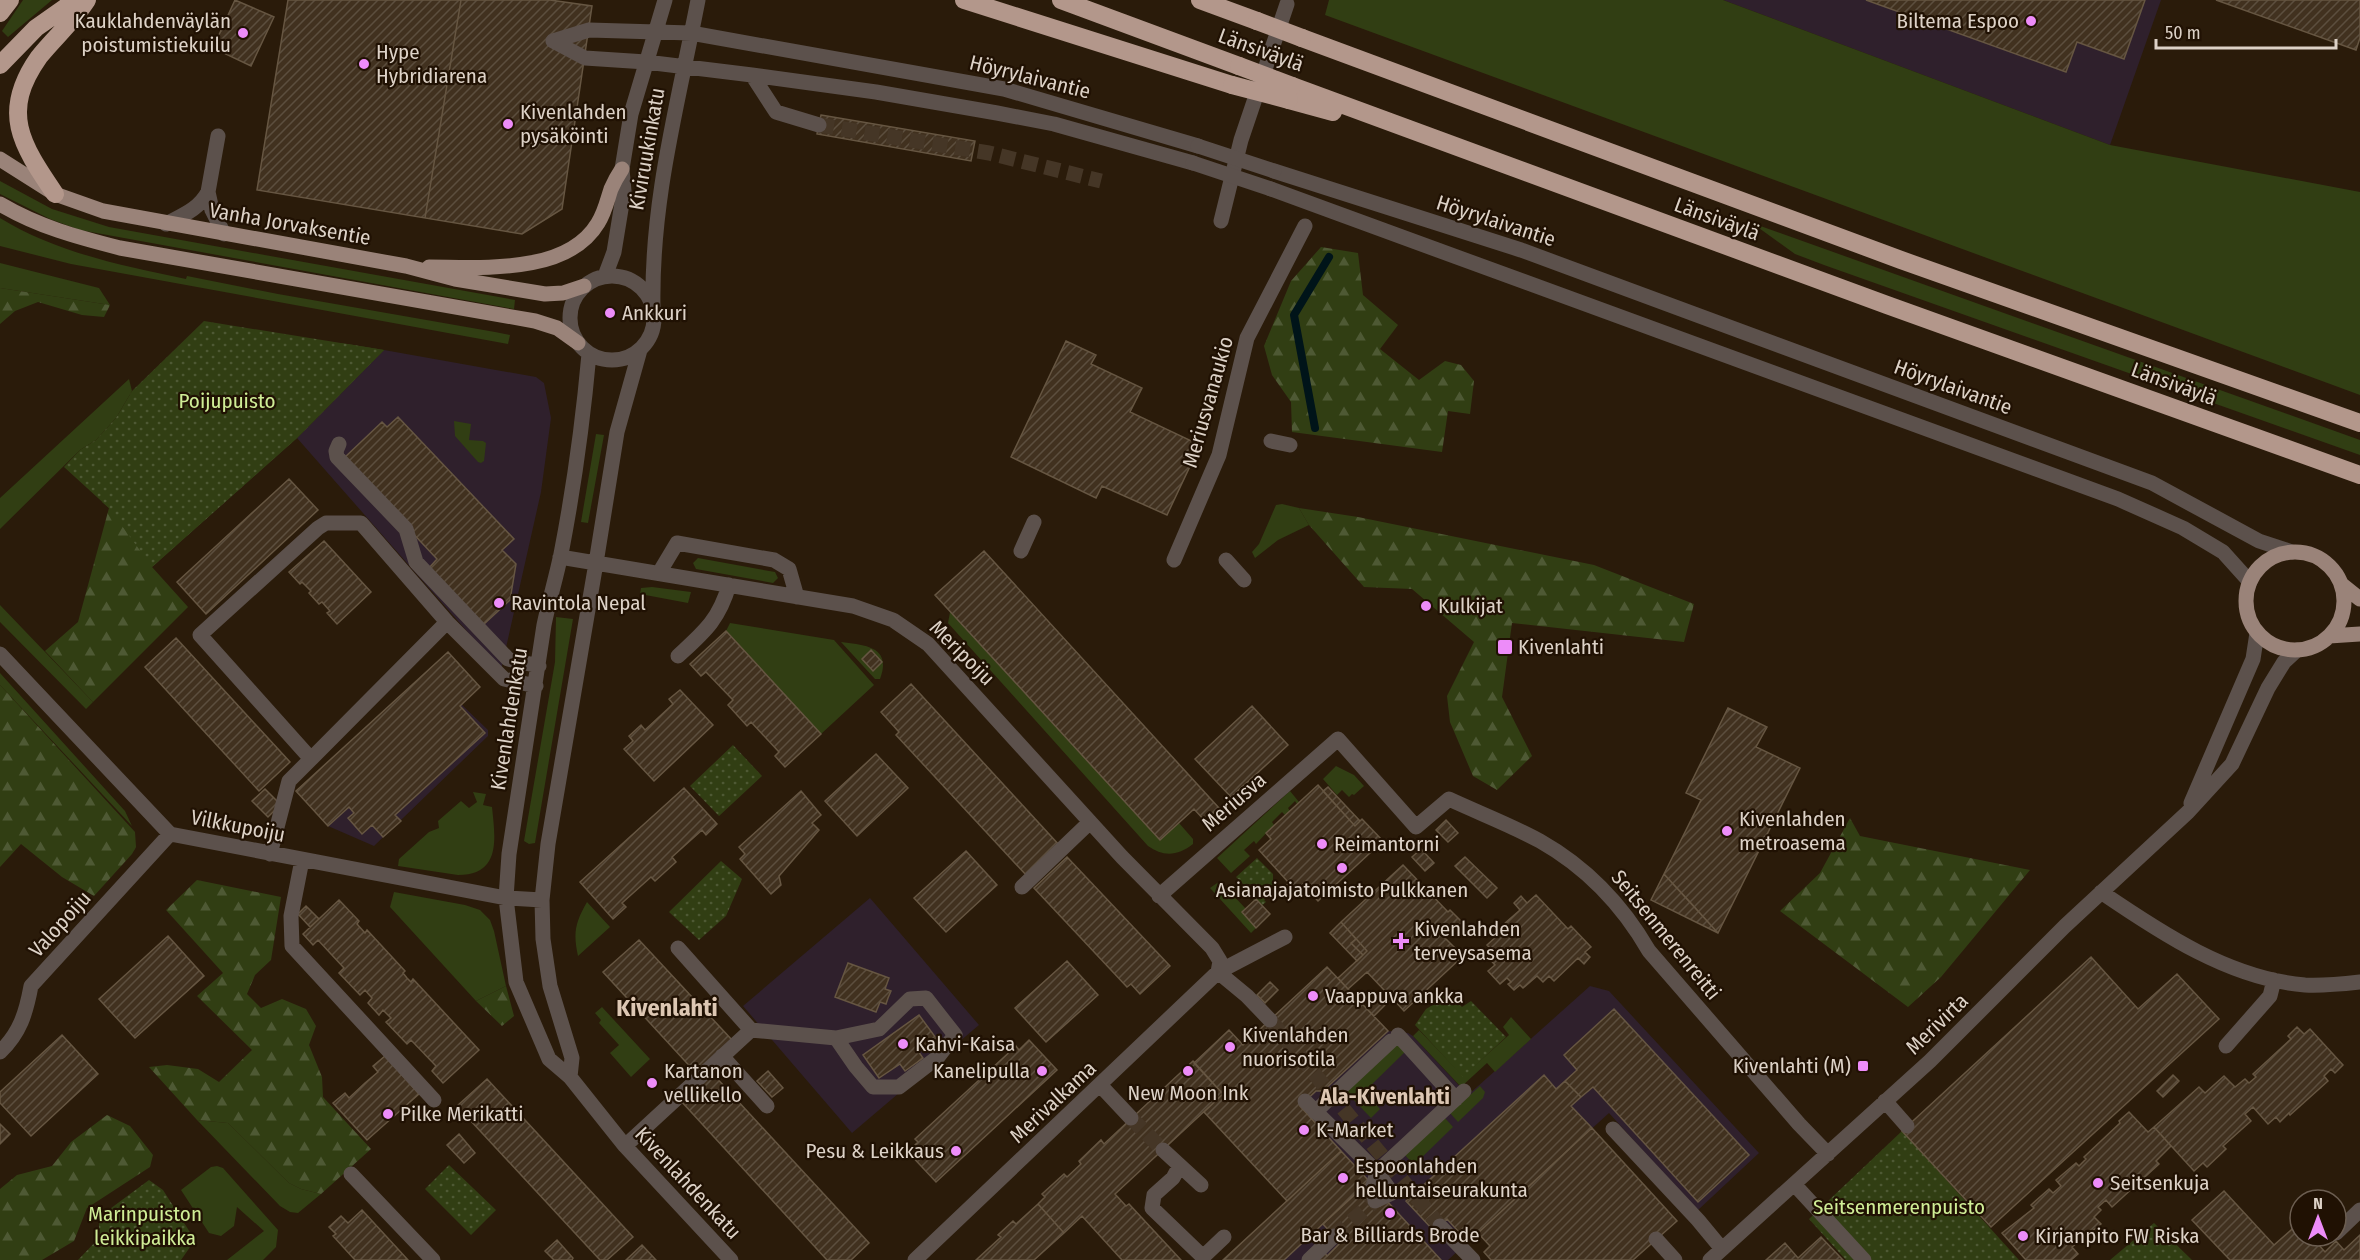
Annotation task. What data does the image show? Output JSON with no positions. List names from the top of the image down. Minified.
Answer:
{"streets":{"highway":["Länsiväylä"],"main road":["Vanha Jorvaksentie"],"street":["Höyrylaivantie","Kiviruukinkatu","Meriusvanaukio","Meripoiju","Kivenlahdenkatu","Meriusva","Vilkkupoiju","Valopoiju","Seitsenmerenreitti","Merivirta","Merivalkama"]},"crossings":[["Höyrylaivantie","Kiviruukinkatu"],["Höyrylaivantie","Merivirta"],["Kiviruukinkatu","Vanha Jorvaksentie"],["Kiviruukinkatu","Kivenlahdenkatu"],["Vanha Jorvaksentie","Kivenlahdenkatu"],["Meripoiju","Kivenlahdenkatu"],["Meripoiju","Meriusva"],["Meripoiju","Merivalkama"],["Kivenlahdenkatu","Vilkkupoiju"],["Meriusva","Seitsenmerenreitti"],["Vilkkupoiju","Valopoiju"],["Seitsenmerenreitti","Merivirta"]],"districts":["Kivenlahti","Ala-Kivenlahti"],"parks":["Poijupuisto","Seitsenmerenpuisto","Marinpuiston leikkipaikka"],"places":{"other":["Biltema Espoo","Kauklahdenväylän poistumistiekuilu","Hype Hybridiarena","Kivenlahden pysäköinti","Ankkuri","Ravintola Nepal","Kulkijat","Kivenlahden metroasema","Reimantorni","Asianajajatoimisto Pulkkanen","Vaappuva ankka","Kahvi-Kaisa","Kivenlahden nuorisotila","Kanelipulla","New Moon Ink","Kartanon vellikello","Pilke Merikatti","K-Market","Pesu & Leikkaus","Espoonlahden helluntaiseurakunta","Seitsenkuja","Bar & Billiards Brode","Kirjanpito FW Riska"],"transit":["Kivenlahti","Kivenlahti (M)"],"health":["Kivenlahden terveysasema"]},"scale_bar":"50 m","north":"top"}
